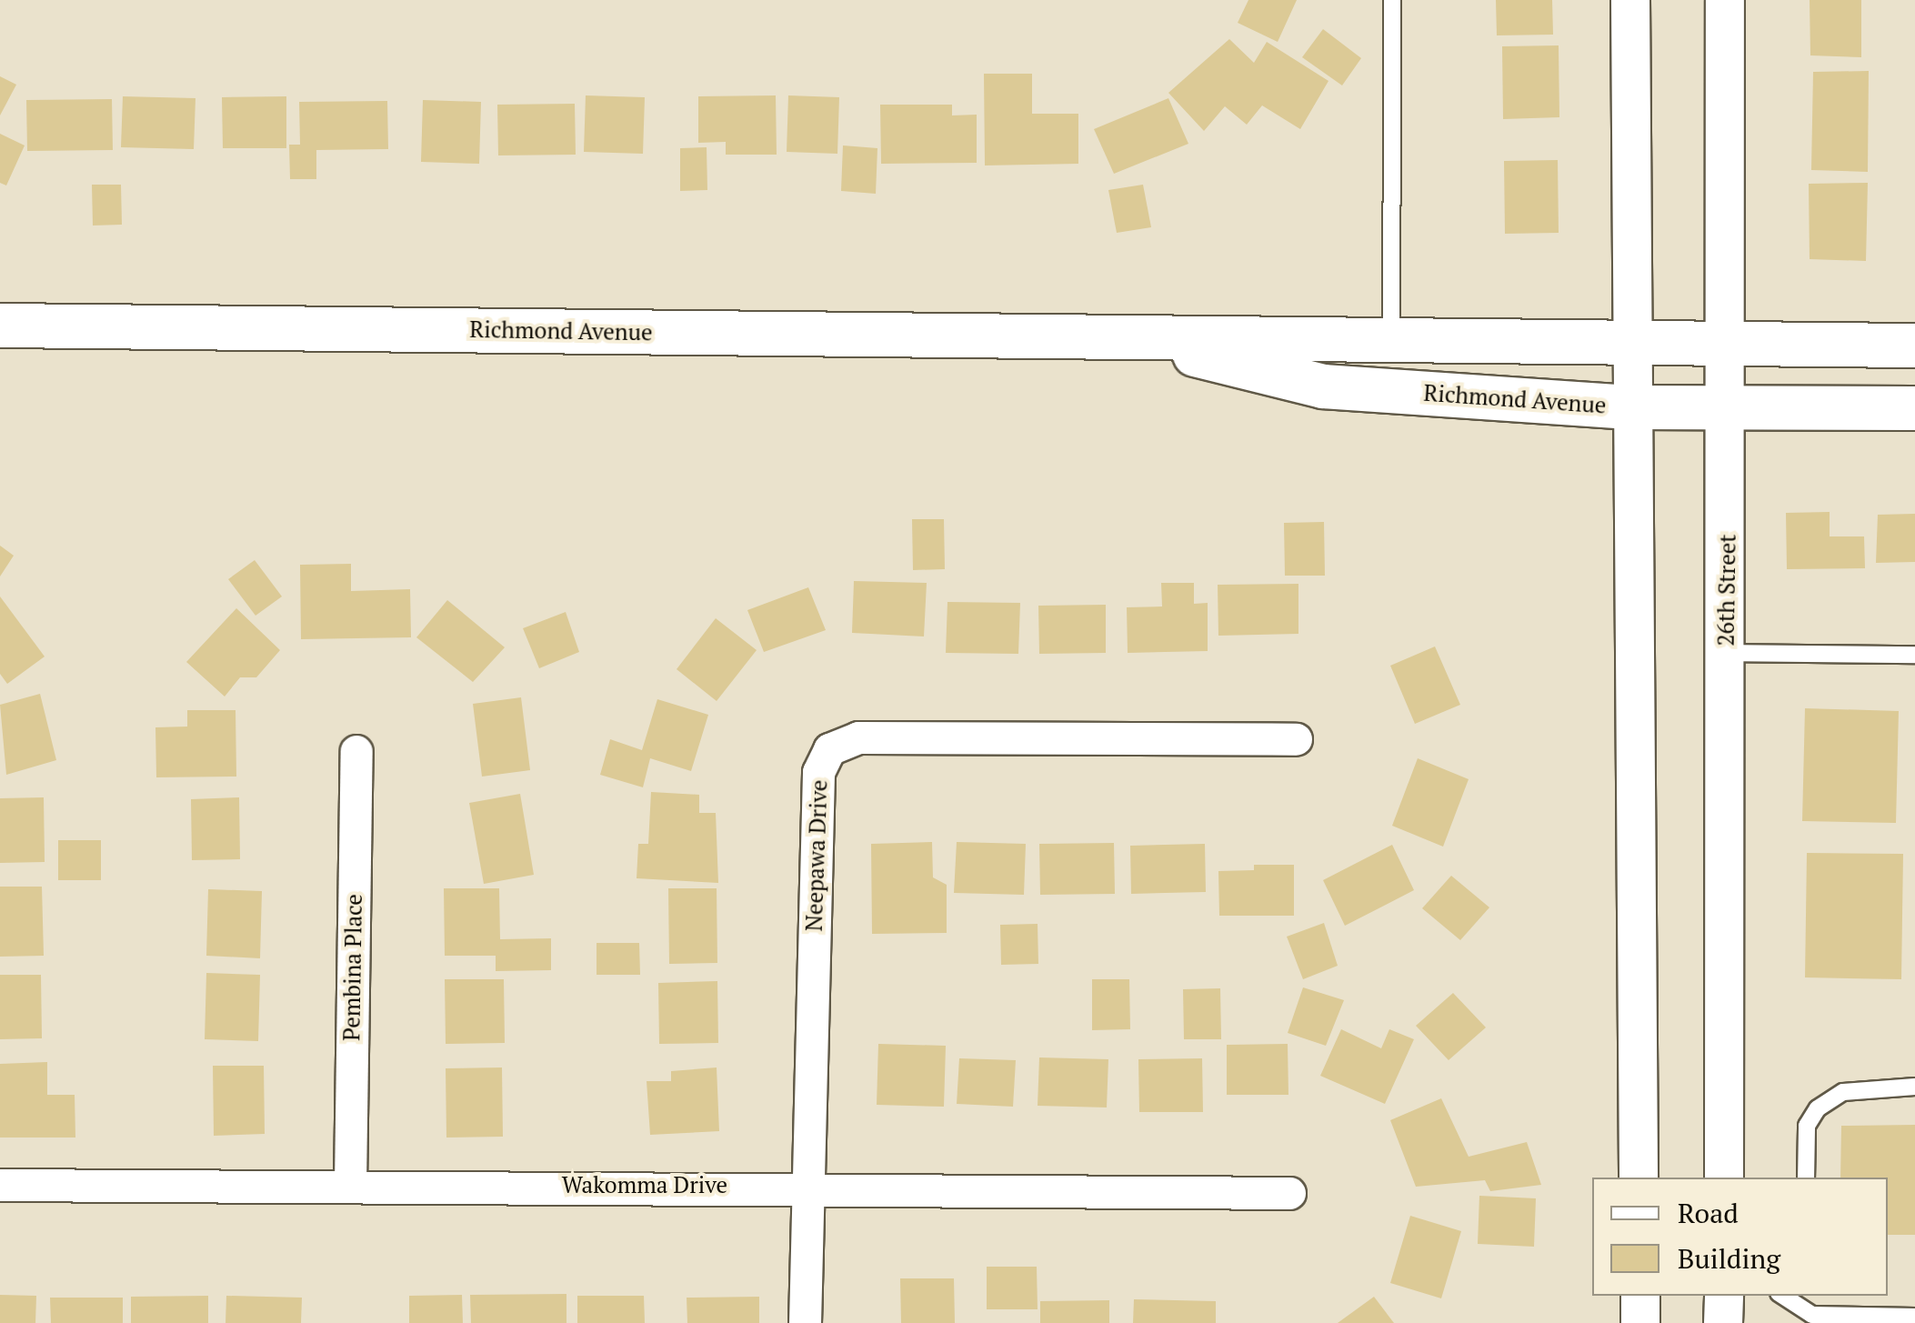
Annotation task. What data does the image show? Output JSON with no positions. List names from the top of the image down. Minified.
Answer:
{"streets":{"main road":["Richmond Avenue"],"street":["26th Street","Neepawa Drive","Pembina Place","Wakomma Drive"]},"crossings":[["Richmond Avenue","26th Street"],["Neepawa Drive","Wakomma Drive"],["Pembina Place","Wakomma Drive"]],"legend":["Road","Building"]}
